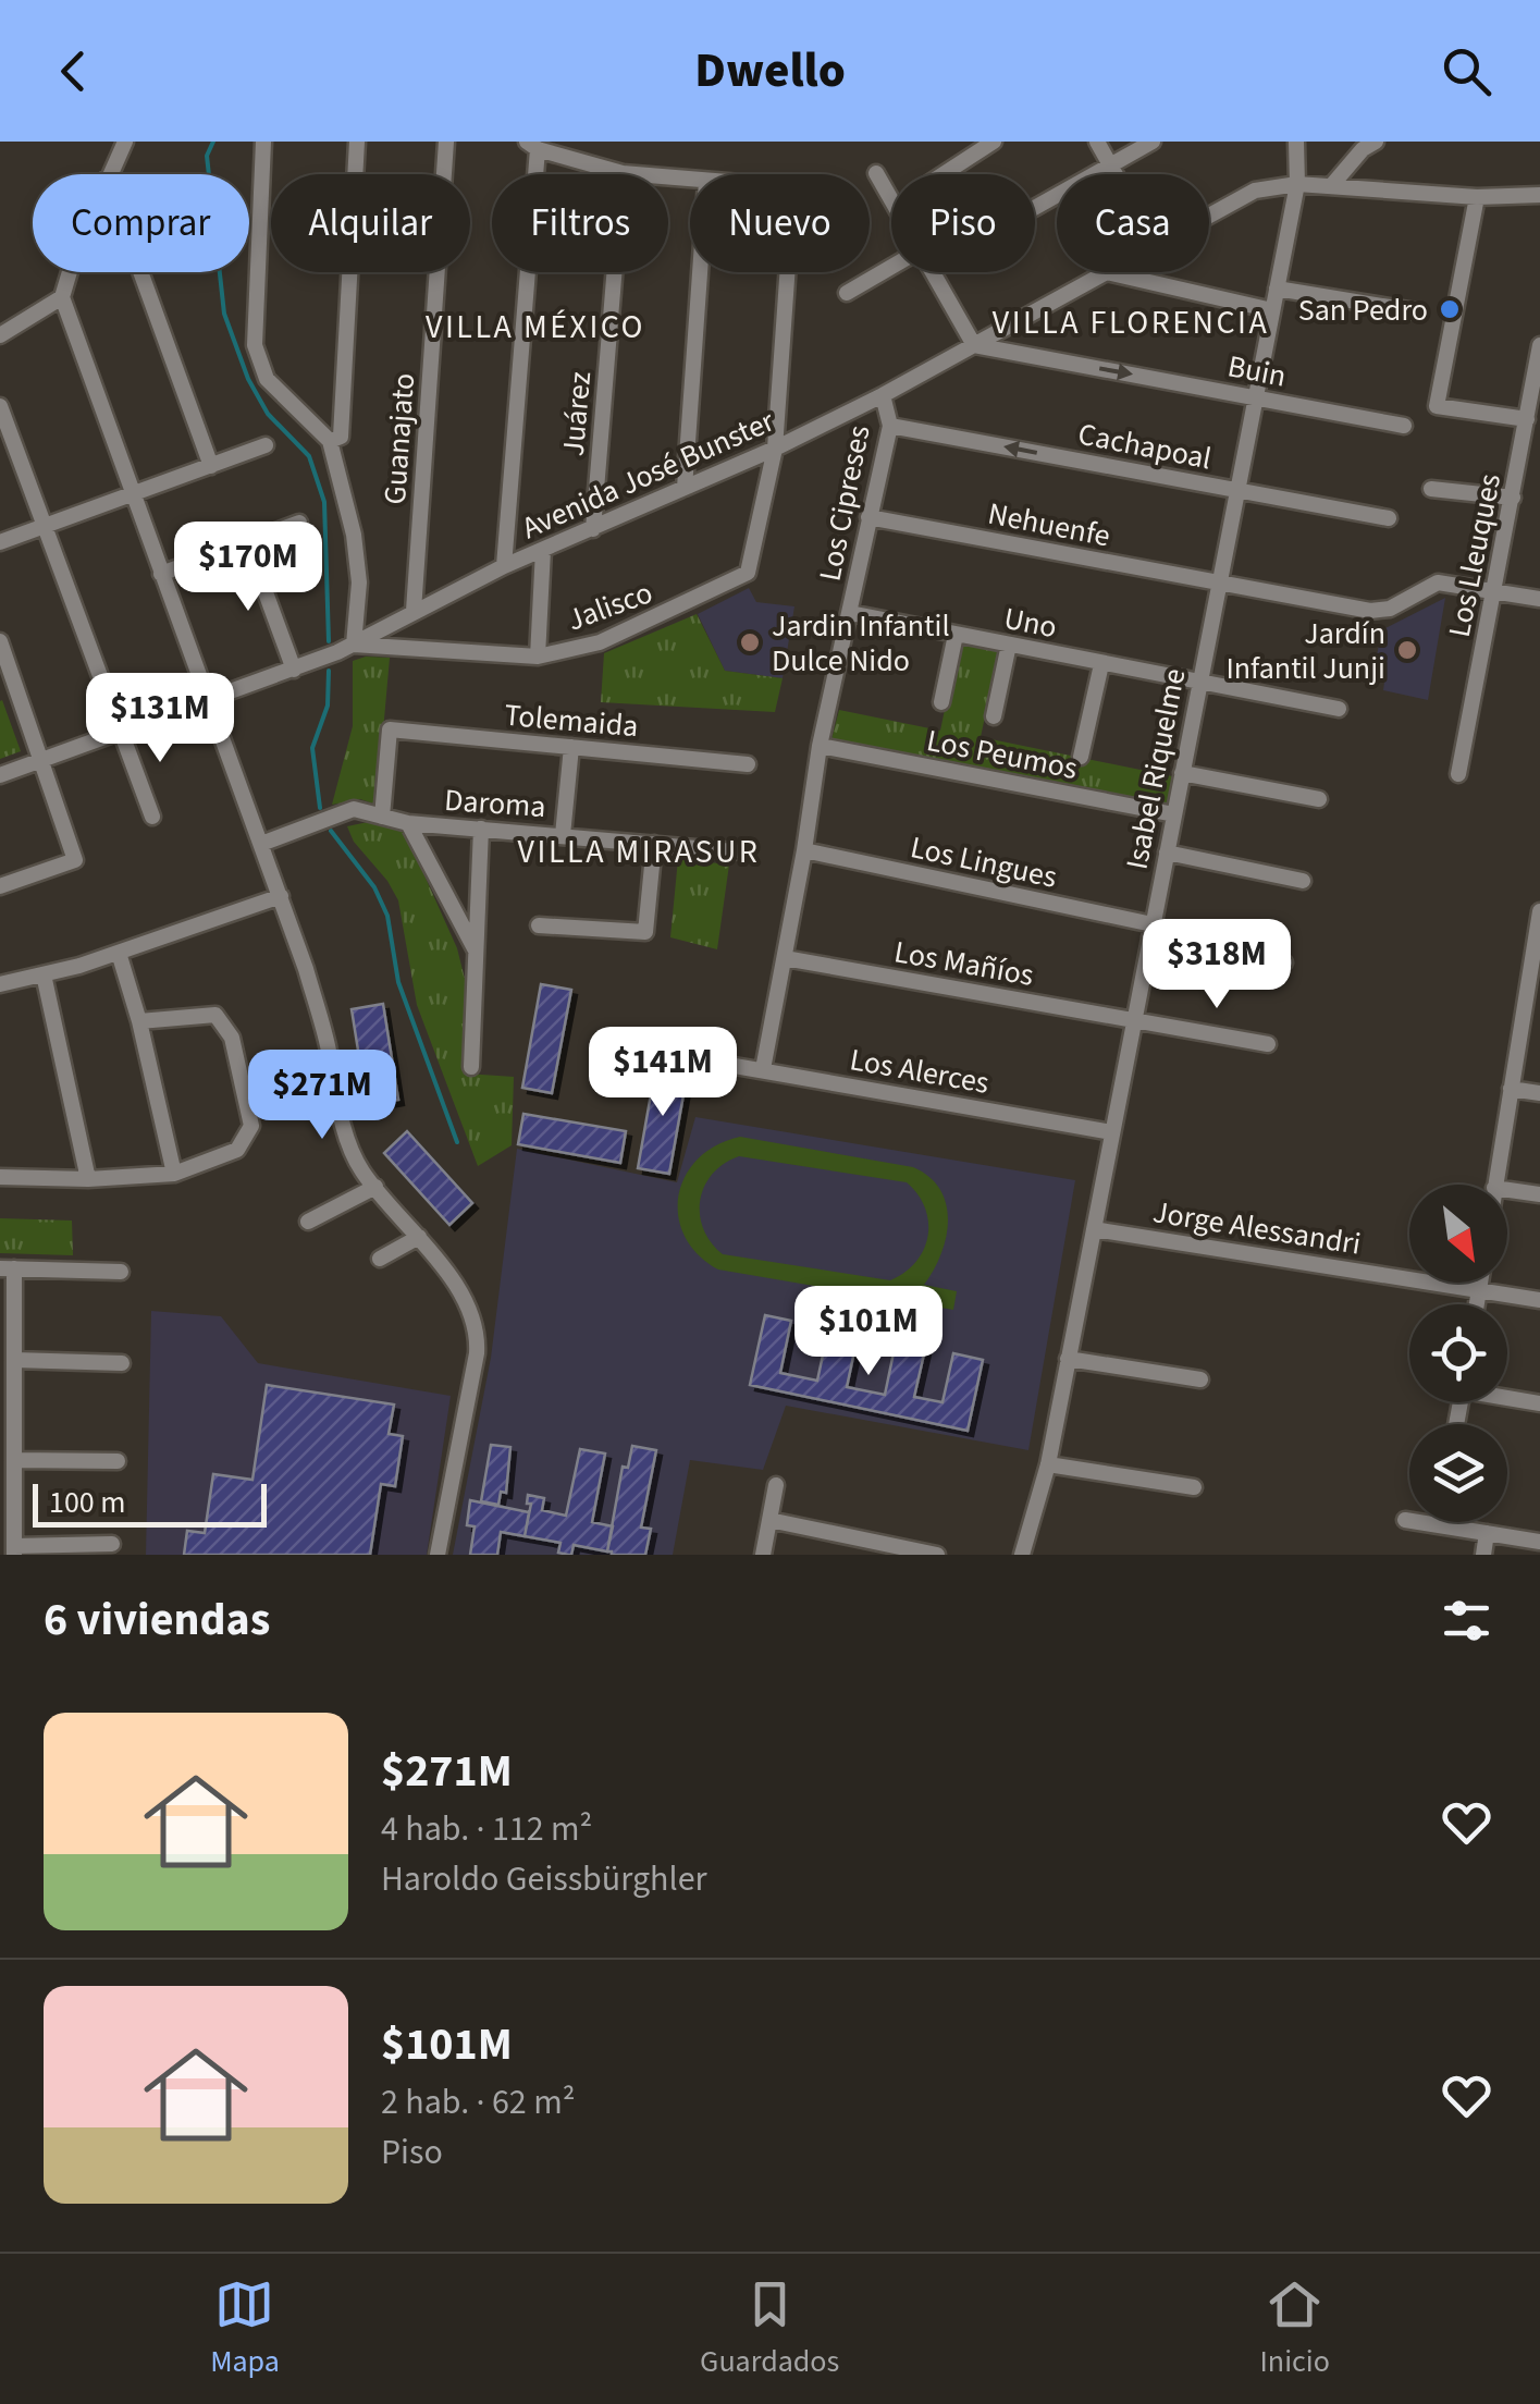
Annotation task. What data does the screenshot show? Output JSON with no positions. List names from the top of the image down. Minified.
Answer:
{"streets":{"street":["Buin","Juárez","Guanajato","Cachapoal","Avenida José Bunster","Los Cipreses","Nehuenfe","Los Lleuques","Jalisco","Uno","Tolemaida","Los Peumos","Isabel Riquelme","Daroma","Los Lingues","Los Mañíos","Los Alerces","Jorge Alessandri"]},"crossings":[["Buin","Avenida José Bunster"],["Buin","Isabel Riquelme"],["Juárez","Avenida José Bunster"],["Guanajato","Avenida José Bunster"],["Cachapoal","Los Cipreses"],["Cachapoal","Isabel Riquelme"],["Avenida José Bunster","Los Cipreses"],["Avenida José Bunster","Jalisco"],["Avenida José Bunster","Isabel Riquelme"],["Los Cipreses","Nehuenfe"],["Los Cipreses","Uno"],["Los Cipreses","Los Peumos"],["Los Cipreses","Los Lingues"],["Los Cipreses","Los Mañíos"],["Los Cipreses","Los Alerces"],["Nehuenfe","Los Lleuques"],["Nehuenfe","Isabel Riquelme"],["Uno","Isabel Riquelme"],["Tolemaida","Daroma"],["Los Peumos","Isabel Riquelme"],["Isabel Riquelme","Los Lingues"],["Isabel Riquelme","Los Mañíos"],["Isabel Riquelme","Los Alerces"],["Isabel Riquelme","Jorge Alessandri"]],"one_way":["Cachapoal"],"districts":["VILLA FLORENCIA","VILLA MÉXICO","VILLA MIRASUR"],"places":["San Pedro","Jardin Infantil Dulce Nido","Jardín Infantil Junji"],"scale_bar":"100 m","north":"bottom right","page":{"header":"Dwello","chip":["Comprar","Alquilar","Filtros","Nuevo","Piso","Casa"],"price":["$170M","$131M","$318M","$141M","$271M","$101M"],"scale":"100 m","heading":"6 viviendas","list":[{"name":"$271M","note":"4 hab. · 112 m² · Haroldo Geissbürghler"},{"name":"$101M","note":"2 hab. · 62 m² · Piso"}],"tabs":["Mapa","Guardados","Inicio"]}}
